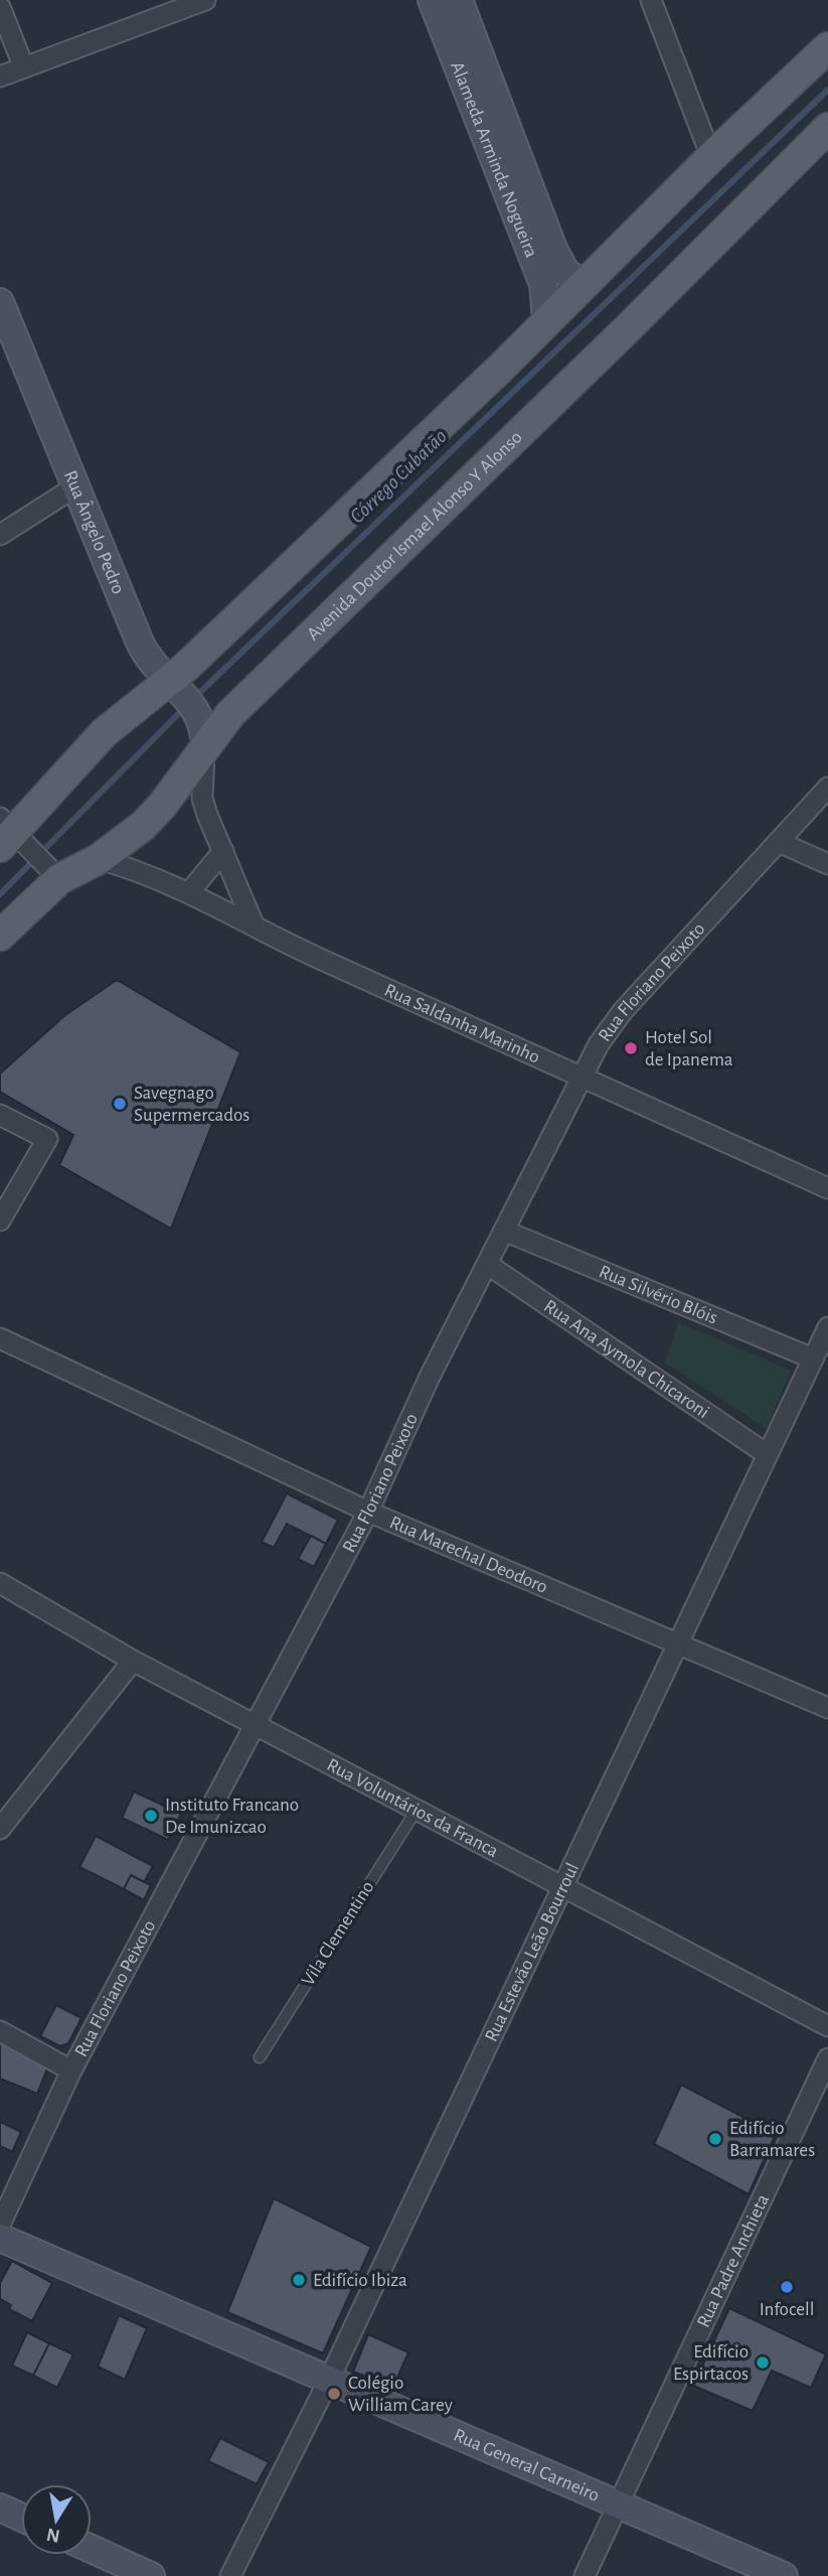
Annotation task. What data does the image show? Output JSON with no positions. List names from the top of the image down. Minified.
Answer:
{"streets":{"main road":["Avenida Doutor Ismael Alonso Y Alonso"],"street":["Alameda Arminda Nogueira","Rua Ângelo Pedro","Rua Floriano Peixoto","Rua Saldanha Marinho","Rua Silvério Blóis","Rua Ana Aymola Chicaroni","Rua Marechal Deodoro","Rua Voluntários da Franca","Rua Estevão Leão Bourroul","Rua Padre Anchieta","Rua General Carneiro"],"lane":["Vila Clementino"]},"crossings":[["Rua Ângelo Pedro","Avenida Doutor Ismael Alonso Y Alonso"],["Avenida Doutor Ismael Alonso Y Alonso","Rua Saldanha Marinho"],["Rua Floriano Peixoto","Rua Saldanha Marinho"],["Rua Floriano Peixoto","Rua Silvério Blóis"],["Rua Floriano Peixoto","Rua Ana Aymola Chicaroni"],["Rua Floriano Peixoto","Rua Marechal Deodoro"],["Rua Floriano Peixoto","Rua Voluntários da Franca"],["Rua Silvério Blóis","Rua Estevão Leão Bourroul"],["Rua Ana Aymola Chicaroni","Rua Estevão Leão Bourroul"],["Rua Marechal Deodoro","Rua Estevão Leão Bourroul"],["Rua Voluntários da Franca","Vila Clementino"],["Rua Voluntários da Franca","Rua Estevão Leão Bourroul"],["Rua Estevão Leão Bourroul","Rua General Carneiro"],["Rua Padre Anchieta","Rua General Carneiro"]],"water":["Córrego Cubatão"],"places":["Hotel Sol de Ipanema","Savegnago Supermercados","Instituto Francano De Imunizcao","Edifício Barramares","Edifício Ibiza","Infocell","Edifício Espirtacos","Colégio William Carey"],"north":"bottom"}
